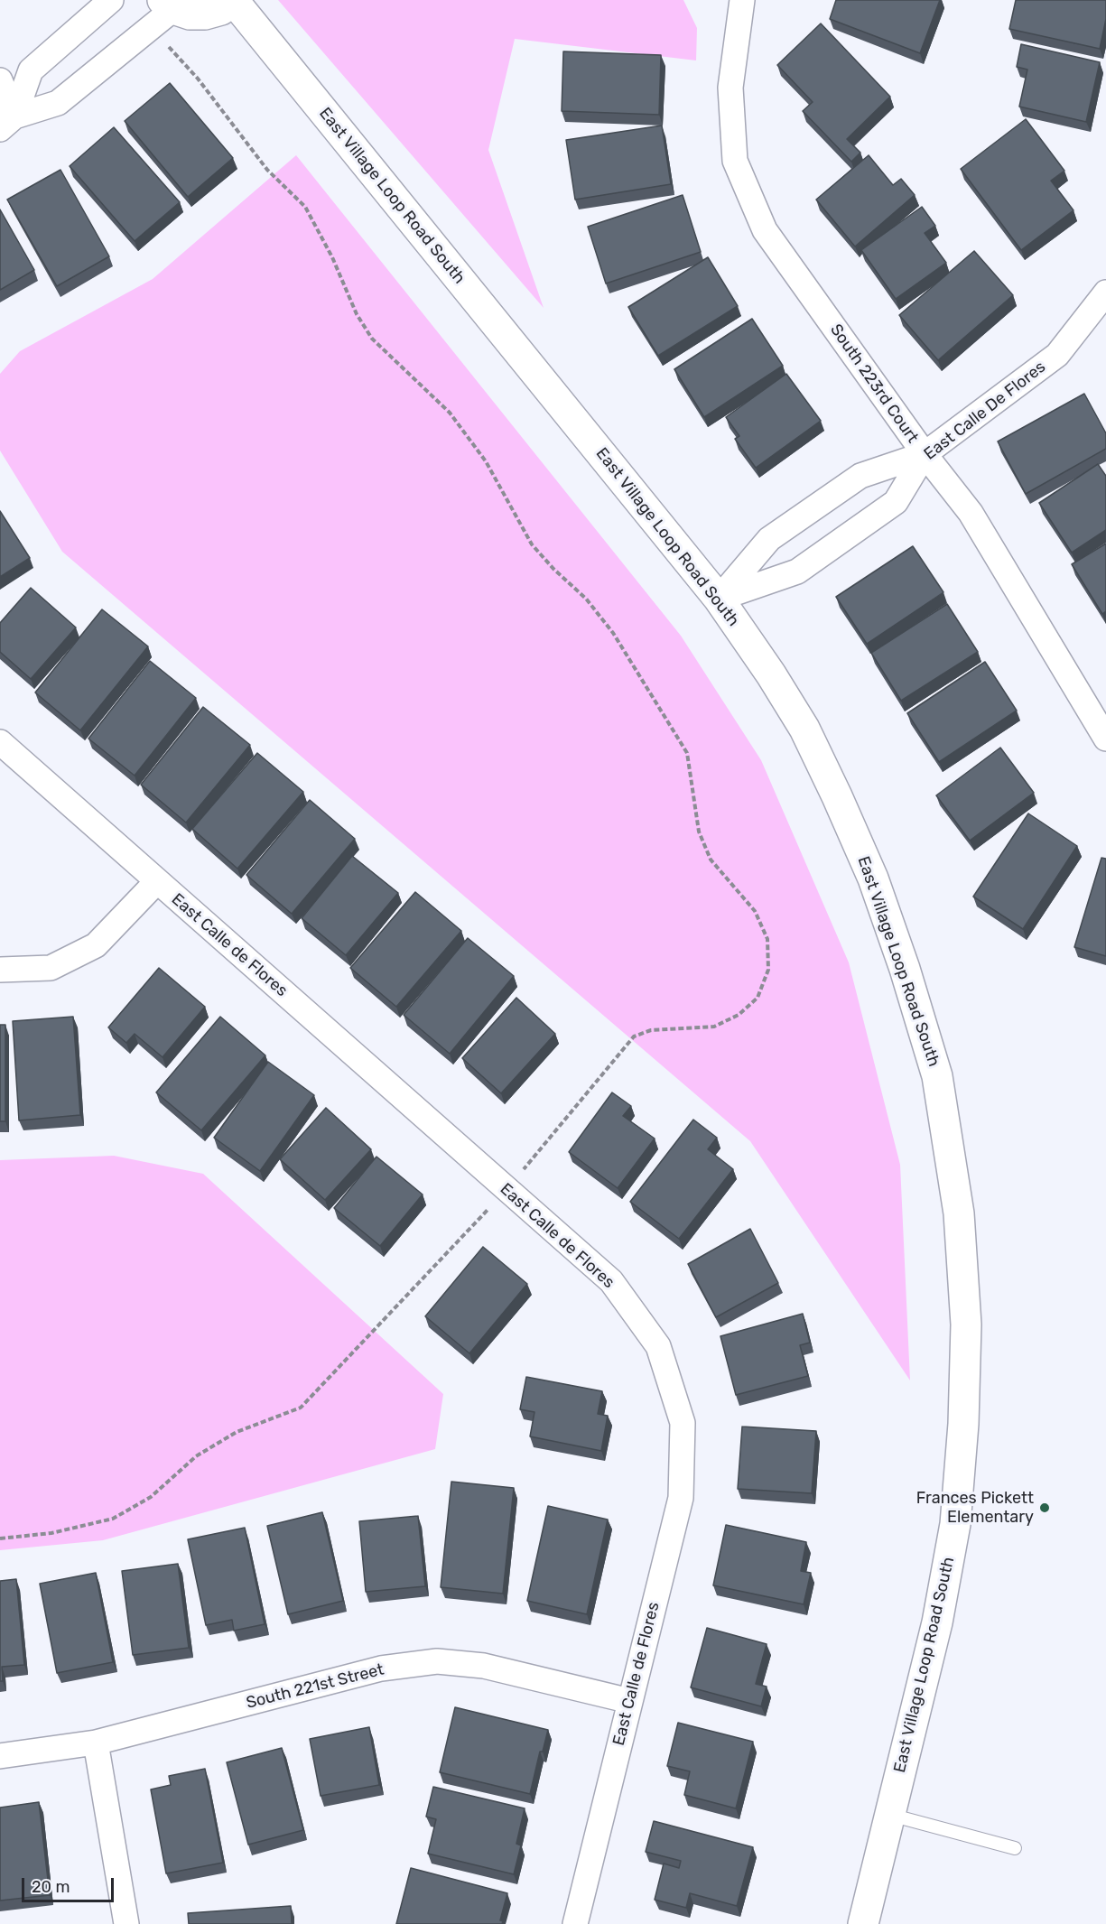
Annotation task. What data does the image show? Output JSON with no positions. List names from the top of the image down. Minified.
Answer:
{"streets":{"street":["East Village Loop Road South","South 223rd Court","East Calle De Flores","East Calle de Flores","South 221st Street"]},"crossings":[["East Village Loop Road South","East Calle De Flores"],["East Village Loop Road South","East Calle de Flores"],["South 223rd Court","East Calle De Flores"],["South 223rd Court","East Calle de Flores"],["East Calle De Flores","East Calle de Flores"],["East Calle de Flores","South 221st Street"]],"places":["Frances Pickett Elementary"],"scale_bar":"20 m"}
